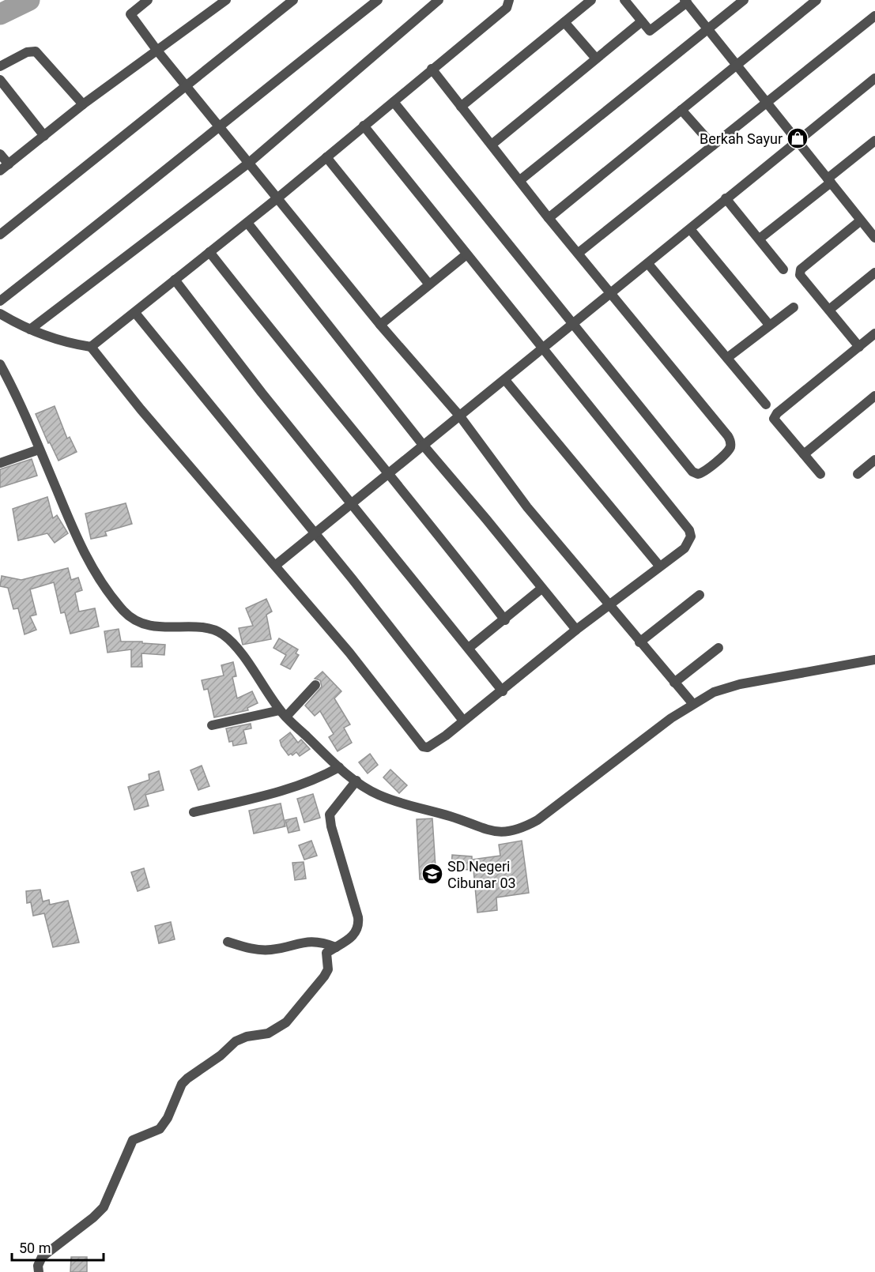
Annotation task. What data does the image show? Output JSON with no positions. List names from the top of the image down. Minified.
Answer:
{"places":{"shop":["Berkah Sayur"],"school or university":["SD Negeri Cibunar 03"]},"scale_bar":"50 m"}
